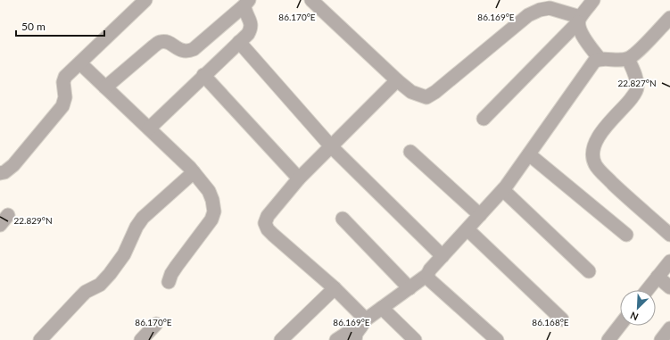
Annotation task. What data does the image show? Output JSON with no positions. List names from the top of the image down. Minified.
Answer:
{"scale_bar":"50 m","north":"bottom left","coordinates":["86.170°E","86.169°E","22.827°N","22.829°N","86.168°E"]}
